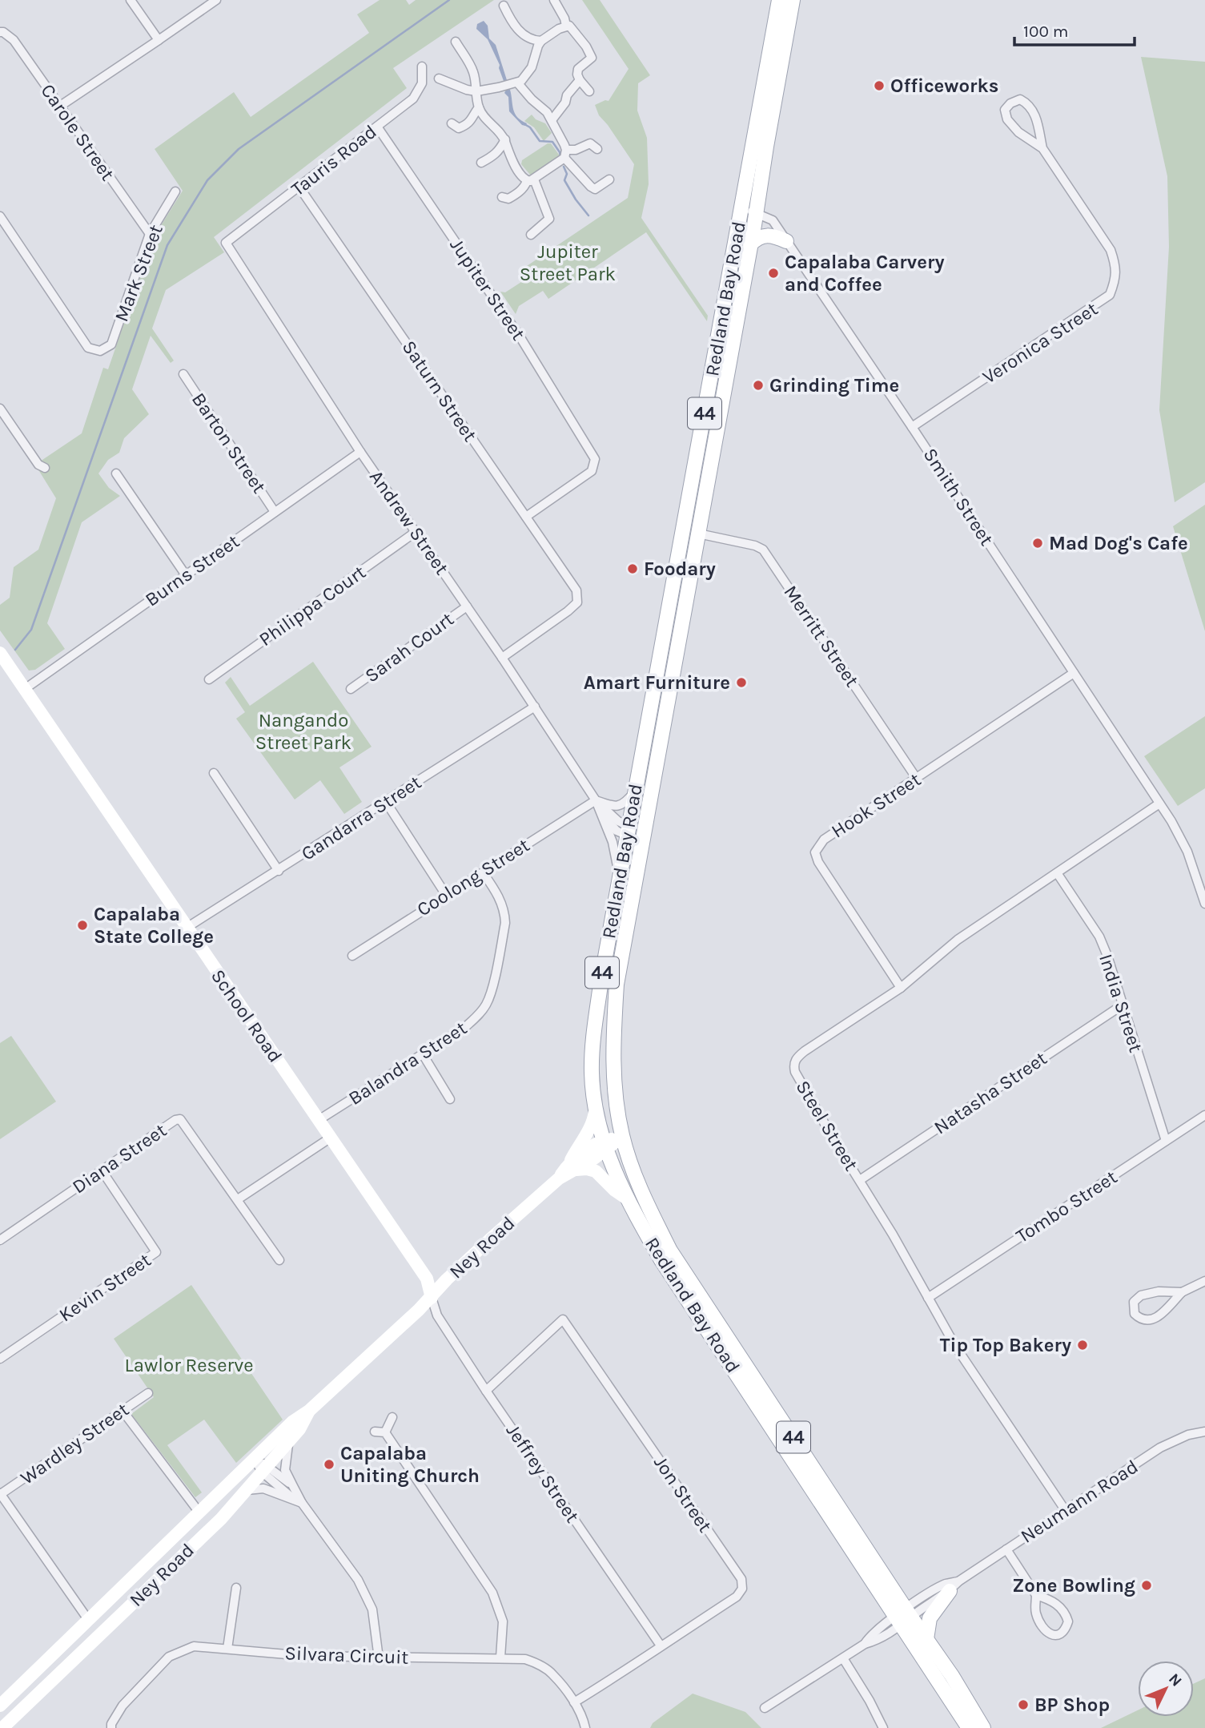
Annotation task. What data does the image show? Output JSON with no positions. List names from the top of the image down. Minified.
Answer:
{"streets":{"main road":["Redland Bay Road","44","School Road","Ney Road"],"street":["Carole Street","Tauris Road","Mark Street","Jupiter Street","Veronica Street","Saturn Street","Barton Street","Smith Street","Andrew Street","Burns Street","Philippa Court","Merritt Street","Sarah Court","Hook Street","Gandarra Street","Coolong Street","India Street","Balandra Street","Natasha Street","Steel Street","Diana Street","Tombo Street","Kevin Street","Wardley Street","Jeffrey Street","Jon Street","Neumann Road","Silvara Circuit"]},"crossings":[["Carole Street","Mark Street"],["Tauris Road","Jupiter Street"],["Tauris Road","Saturn Street"],["Tauris Road","Andrew Street"],["Jupiter Street","Saturn Street"],["Redland Bay Road","Smith Street"],["Redland Bay Road","Andrew Street"],["Redland Bay Road","Merritt Street"],["Redland Bay Road","Ney Road"],["Redland Bay Road","Neumann Road"],["Veronica Street","Smith Street"],["Saturn Street","Andrew Street"],["Barton Street","Burns Street"],["Smith Street","Hook Street"],["Smith Street","Steel Street"],["Andrew Street","Burns Street"],["Andrew Street","Philippa Court"],["Andrew Street","Sarah Court"],["Andrew Street","Gandarra Street"],["Andrew Street","Coolong Street"],["Burns Street","School Road"],["Merritt Street","Hook Street"],["Hook Street","Steel Street"],["Gandarra Street","School Road"],["Coolong Street","Balandra Street"],["India Street","Natasha Street"],["India Street","Steel Street"],["India Street","Tombo Street"],["School Road","Balandra Street"],["School Road","Ney Road"],["School Road","Jeffrey Street"],["Natasha Street","Steel Street"],["Steel Street","Tombo Street"],["Steel Street","Neumann Road"],["Diana Street","Kevin Street"],["Ney Road","Jeffrey Street"],["Jeffrey Street","Jon Street"],["Jon Street","Silvara Circuit"]],"parks":["Jupiter Street Park","Nangando Street Park","Lawlor Reserve"],"places":["Officeworks","Capalaba Carvery and Coffee","Grinding Time","Mad Dog's Cafe","Foodary","Amart Furniture","Capalaba State College","Tip Top Bakery","Capalaba Uniting Church","Zone Bowling","BP Shop"],"scale_bar":"100 m","north":"top right"}
